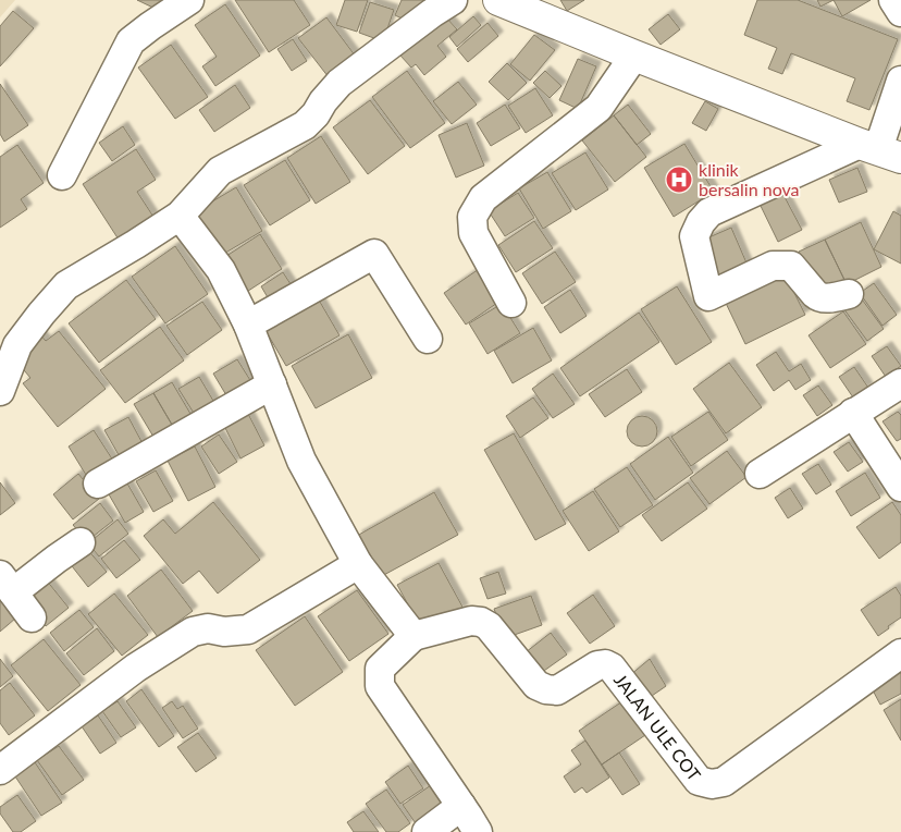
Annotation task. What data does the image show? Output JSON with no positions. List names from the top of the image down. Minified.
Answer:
{"streets":{"street":["JALAN ULE COT"]},"places":{"hospital":["klinik bersalin nova"]}}
